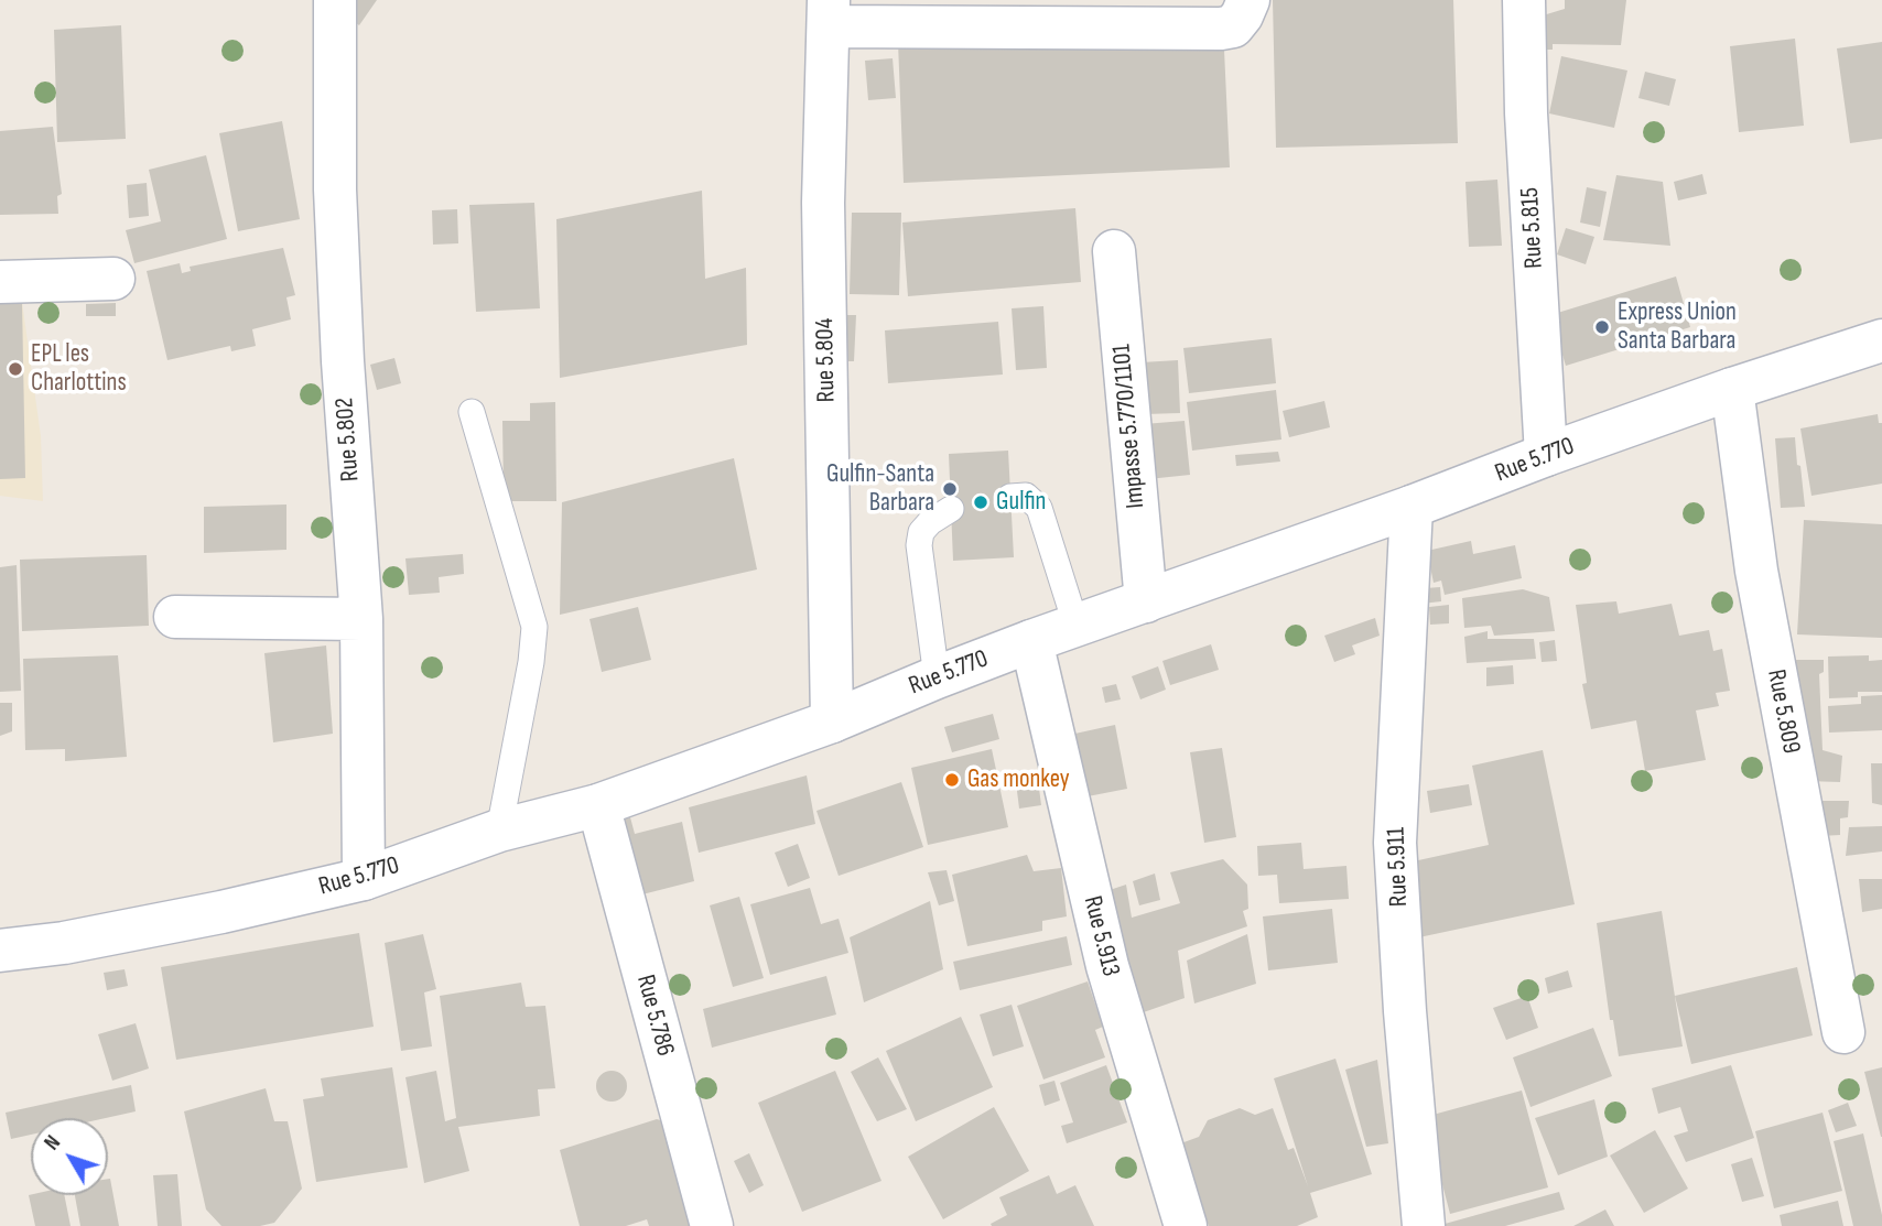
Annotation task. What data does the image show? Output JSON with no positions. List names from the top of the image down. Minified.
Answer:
{"streets":{"street":["Rue 5.815","Rue 5.804","Impasse 5.770/1101","Rue 5.802","Rue 5.770","Rue 5.809","Rue 5.911","Rue 5.913","Rue 5.786"]},"crossings":[["Rue 5.815","Rue 5.770"],["Rue 5.804","Rue 5.770"],["Impasse 5.770/1101","Rue 5.770"],["Rue 5.802","Rue 5.770"],["Rue 5.770","Rue 5.809"],["Rue 5.770","Rue 5.911"],["Rue 5.770","Rue 5.913"],["Rue 5.770","Rue 5.786"]],"places":["Express Union Santa Barbara","EPL les Charlottins","Gulfin-Santa Barbara","Gulfin","Gas monkey"],"north":"top left"}
